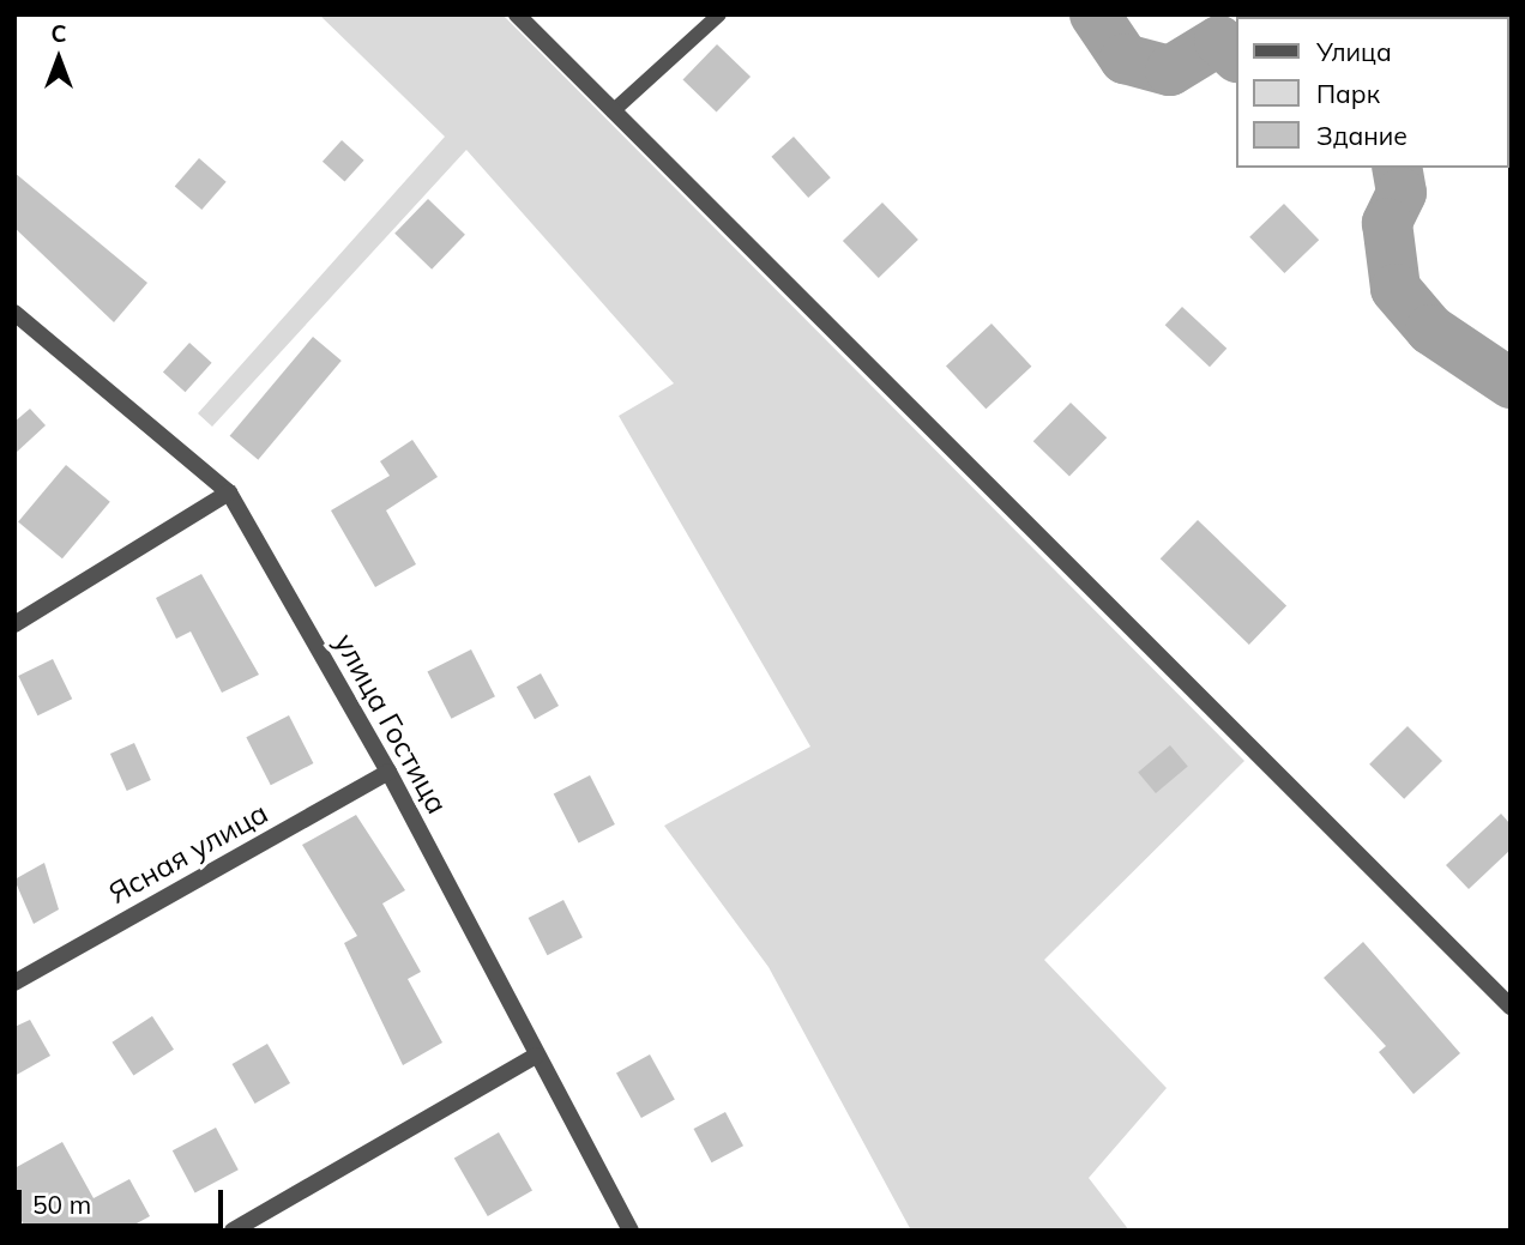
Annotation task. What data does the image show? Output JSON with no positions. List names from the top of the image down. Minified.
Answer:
{"streets":{"street":["улица Гостица","Ясная улица"]},"crossings":[["улица Гостица","Ясная улица"]],"legend":["Улица","Парк","Здание"],"scale_bar":"50 m","north":"top"}
